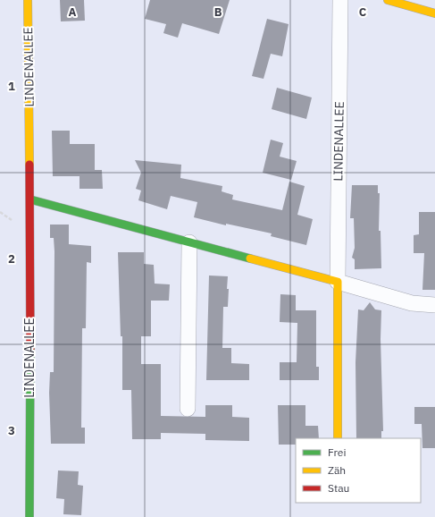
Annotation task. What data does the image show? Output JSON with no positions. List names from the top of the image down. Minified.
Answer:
{"streets":{"street":["LINDENALLEE"]},"legend":["Frei","Zäh","Stau"],"grid":{"columns":["A","B","C"],"rows":["1","2","3"]}}
